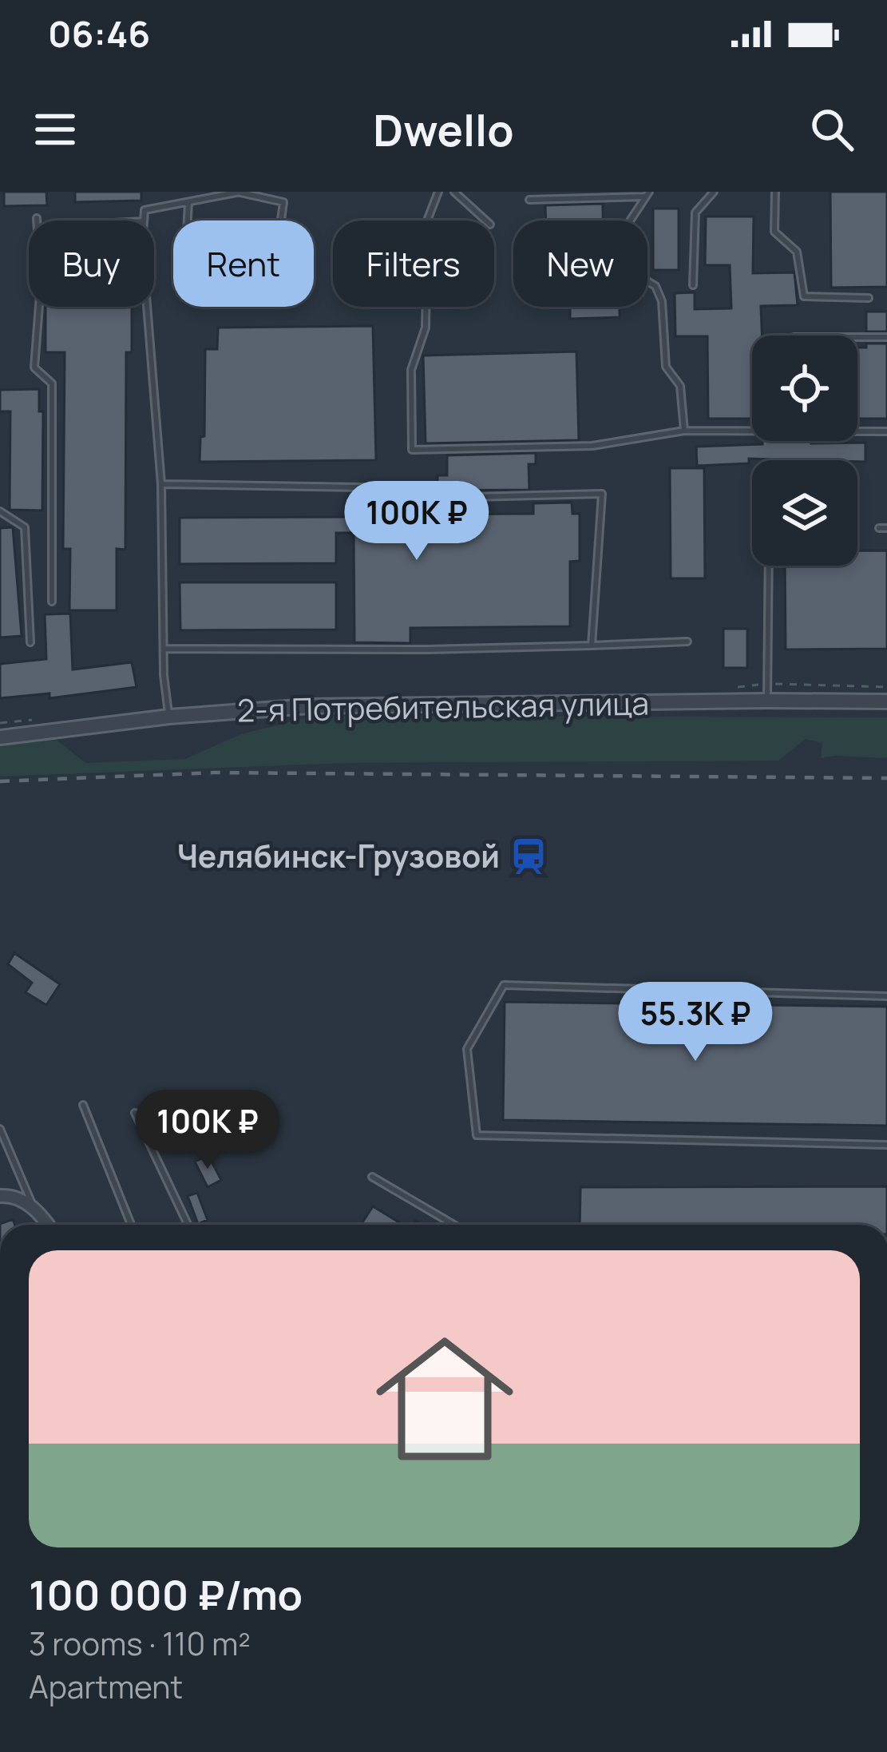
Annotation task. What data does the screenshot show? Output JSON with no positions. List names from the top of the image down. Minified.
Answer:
{"streets":{"street":["2-я Потребительская улица"]},"places":{"station":["Челябинск-Грузовой"]},"page":{"status":"06:46","header":"Dwello","chip":["Buy","Rent","Filters","New"],"price":["100K ₽","55.3K ₽","100K ₽"],"list":[{"name":"100 000 ₽/mo","note":"3 rooms · 110 m² · Apartment"}]}}
